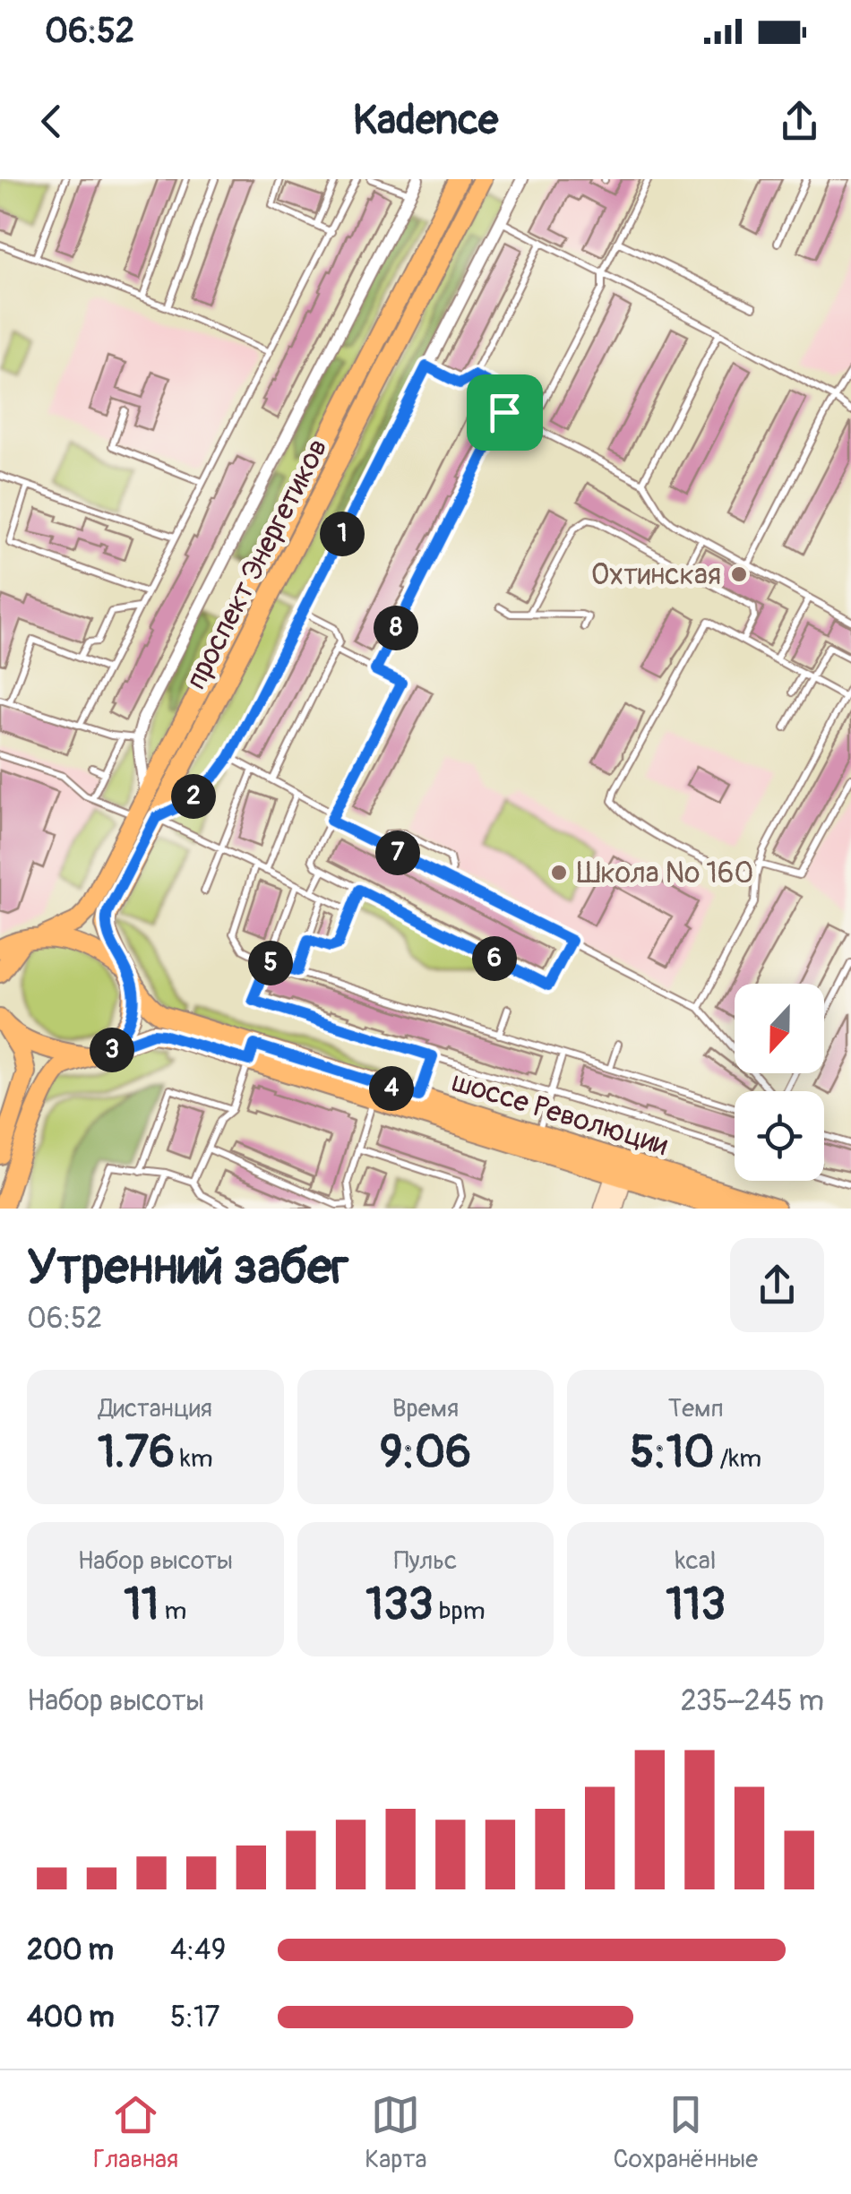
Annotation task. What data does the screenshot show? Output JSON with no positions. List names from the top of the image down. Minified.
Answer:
{"streets":{"main road":["проспект Энергетиков","шоссе Революции"]},"crossings":[["проспект Энергетиков","шоссе Революции"]],"places":["Охтинская","Школа № 160"],"north":"bottom","page":{"status":"06:52","header":"Kadence","pins":["1","8","2","7","6","5","3","4"],"heading":["Утренний забег","06:52"],"stats":[["Дистанция","1.76 km"],["Время","9:06"],["Темп","5:10 /km"],["Набор высоты","11 m"],["Пульс","133 bpm"],["kcal","113"]],"chart":["Набор высоты","235–245 m"],"list":[{"name":"200 m","note":"4:49"},{"name":"400 m","note":"5:17"}],"tabs":["Главная","Карта","Сохранённые"]}}
